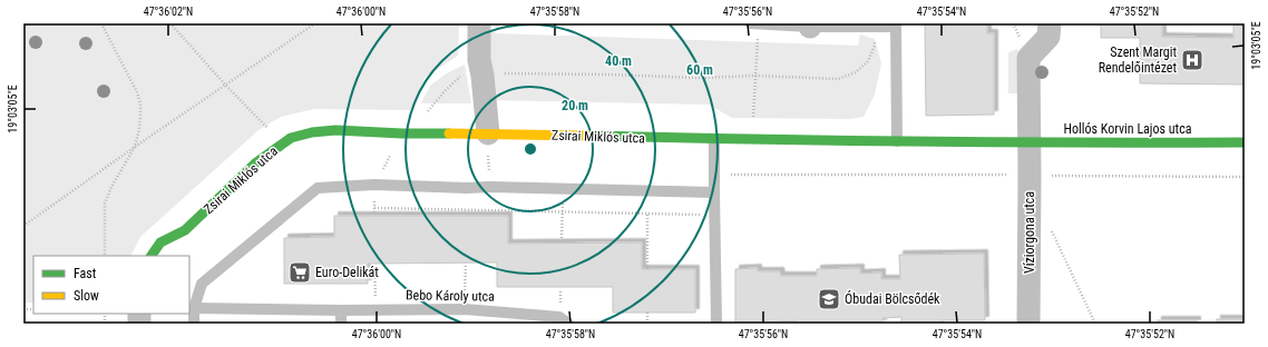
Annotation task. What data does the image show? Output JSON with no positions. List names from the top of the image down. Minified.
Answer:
{"streets":{"street":["Hollós Korvin Lajos utca","Zsirai Miklós utca","Víziorgona utca"],"lane":["Bebo Károly utca"]},"crossings":[["Hollós Korvin Lajos utca","Zsirai Miklós utca"],["Hollós Korvin Lajos utca","Víziorgona utca"],["Zsirai Miklós utca","Víziorgona utca"]],"places":{"hospital":["Szent Margit Rendelőintézet"],"supermarket":["Euro-Delikát"],"school or university":["Óbudai Bölcsődék"]},"legend":["Fast","Slow"],"coordinates":["47°36'02\"N","47°36'00\"N","47°35'58\"N","47°35'56\"N","47°35'54\"N","47°35'52\"N","19°03'05\"E"],"rings":["40 m","60 m","20 m"]}
